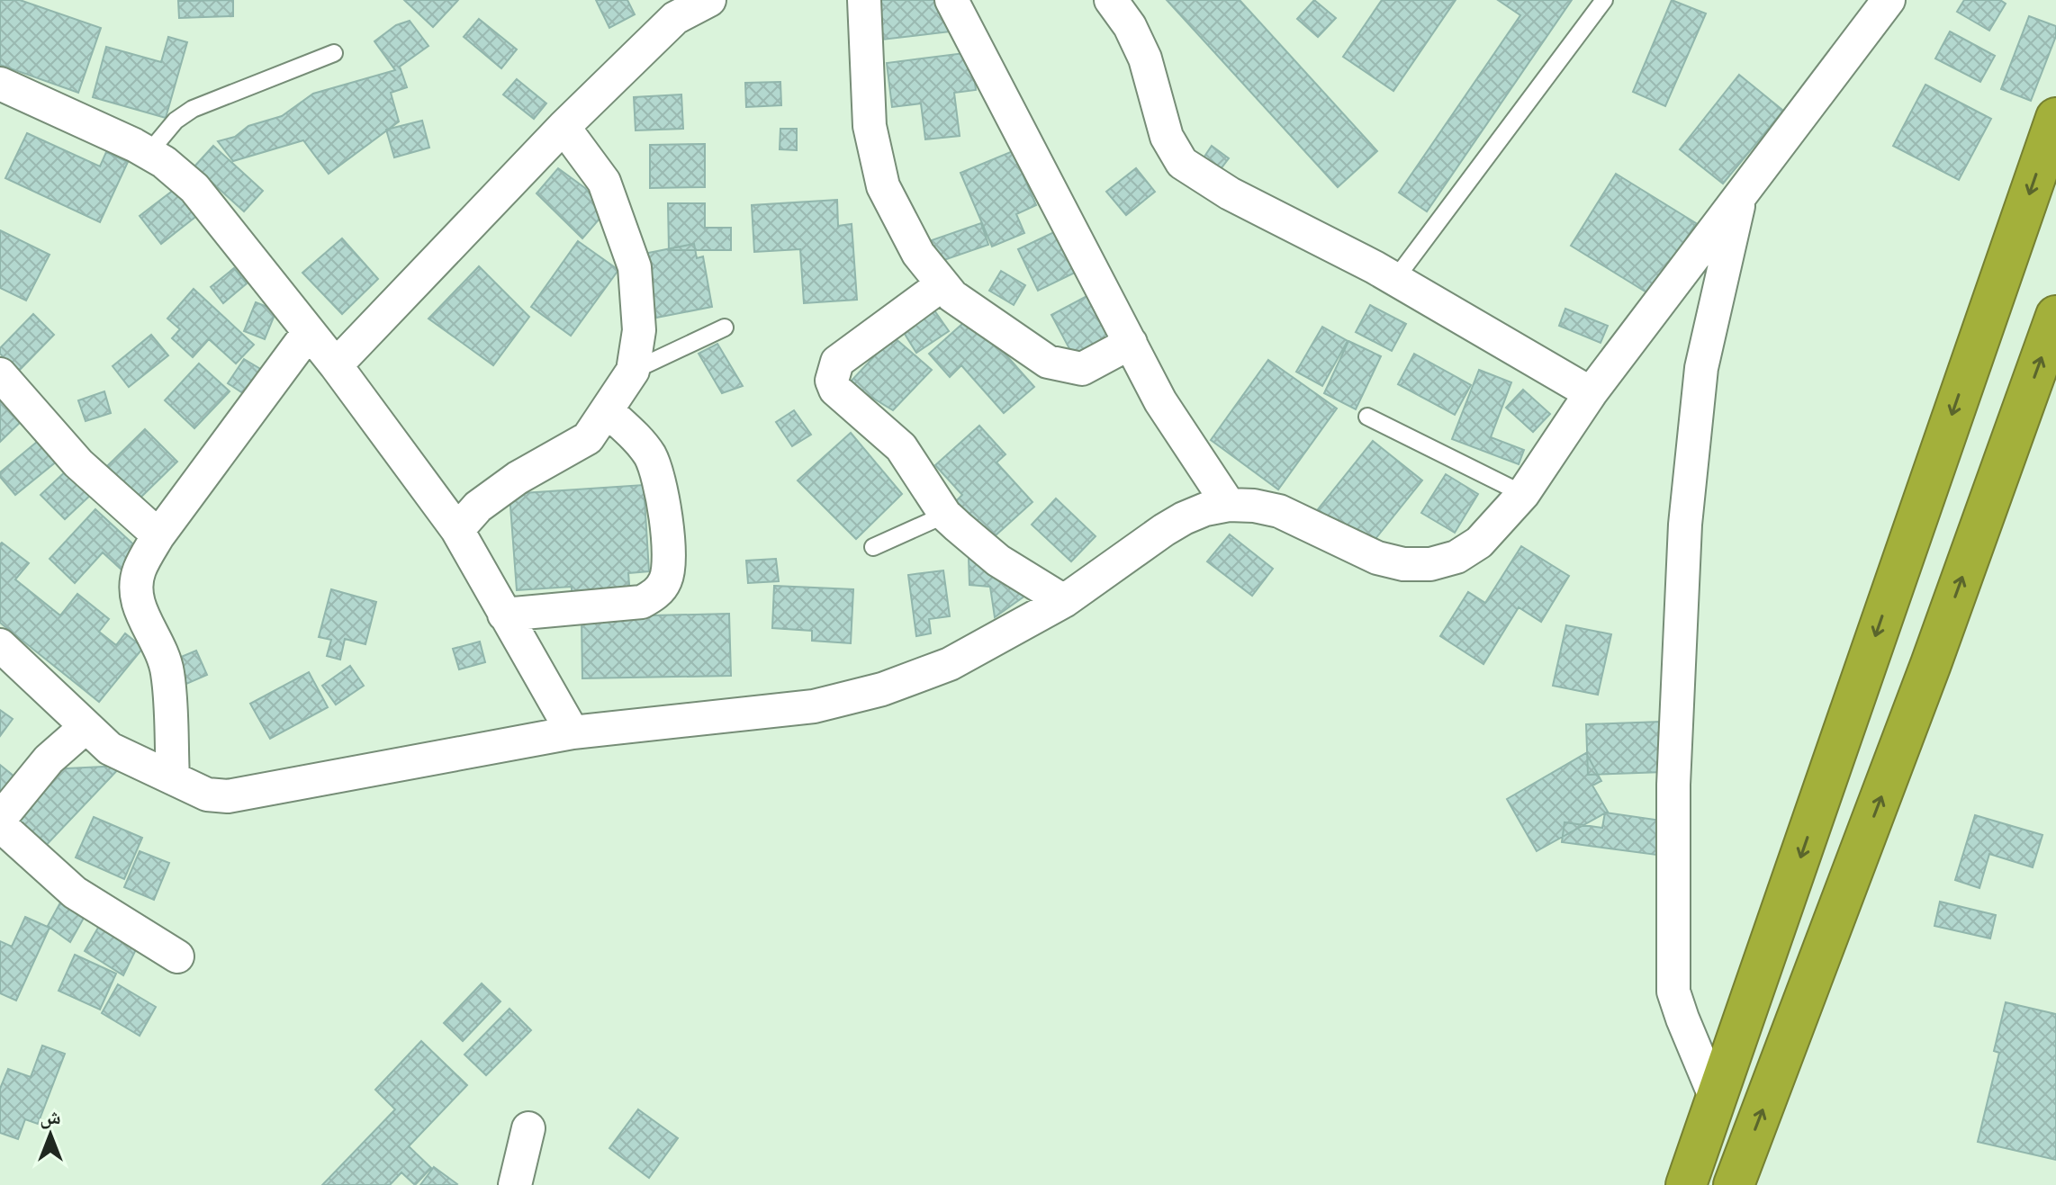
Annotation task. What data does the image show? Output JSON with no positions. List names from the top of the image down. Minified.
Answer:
{"north":"top"}
